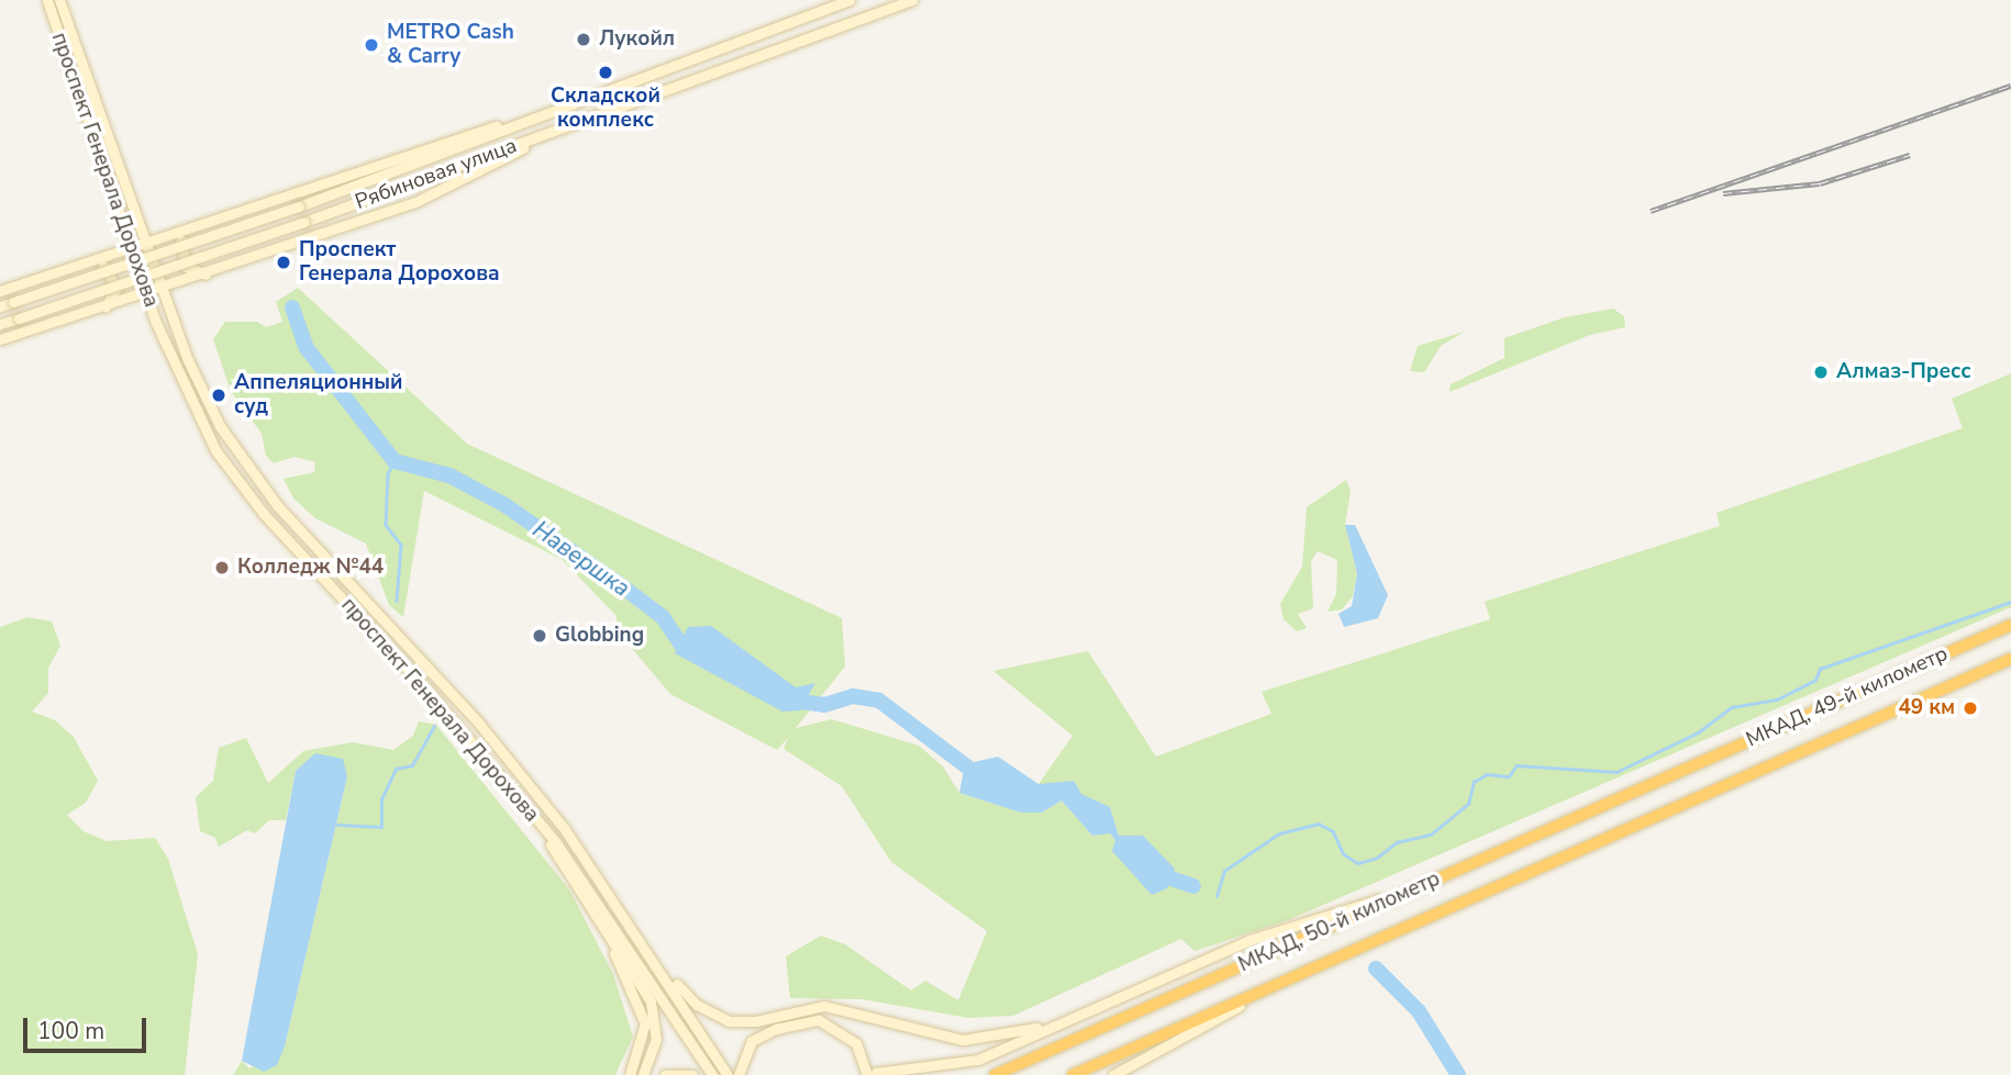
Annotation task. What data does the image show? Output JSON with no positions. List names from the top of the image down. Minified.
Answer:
{"streets":{"highway":["МКАД, 49-й километр","МКАД, 50-й километр"],"main road":["проспект Генерала Дорохова","Рябиновая улица"]},"crossings":[["МКАД, 49-й километр","МКАД, 50-й километр"]],"water":["Навершка"],"places":["Лукойл","METRO Cash & Carry","Складской комплекс","Проспект Генерала Дорохова","Алмаз-Пресс","Аппеляционный суд","Колледж №44","Globbing","49 км"],"scale_bar":"100 m"}
